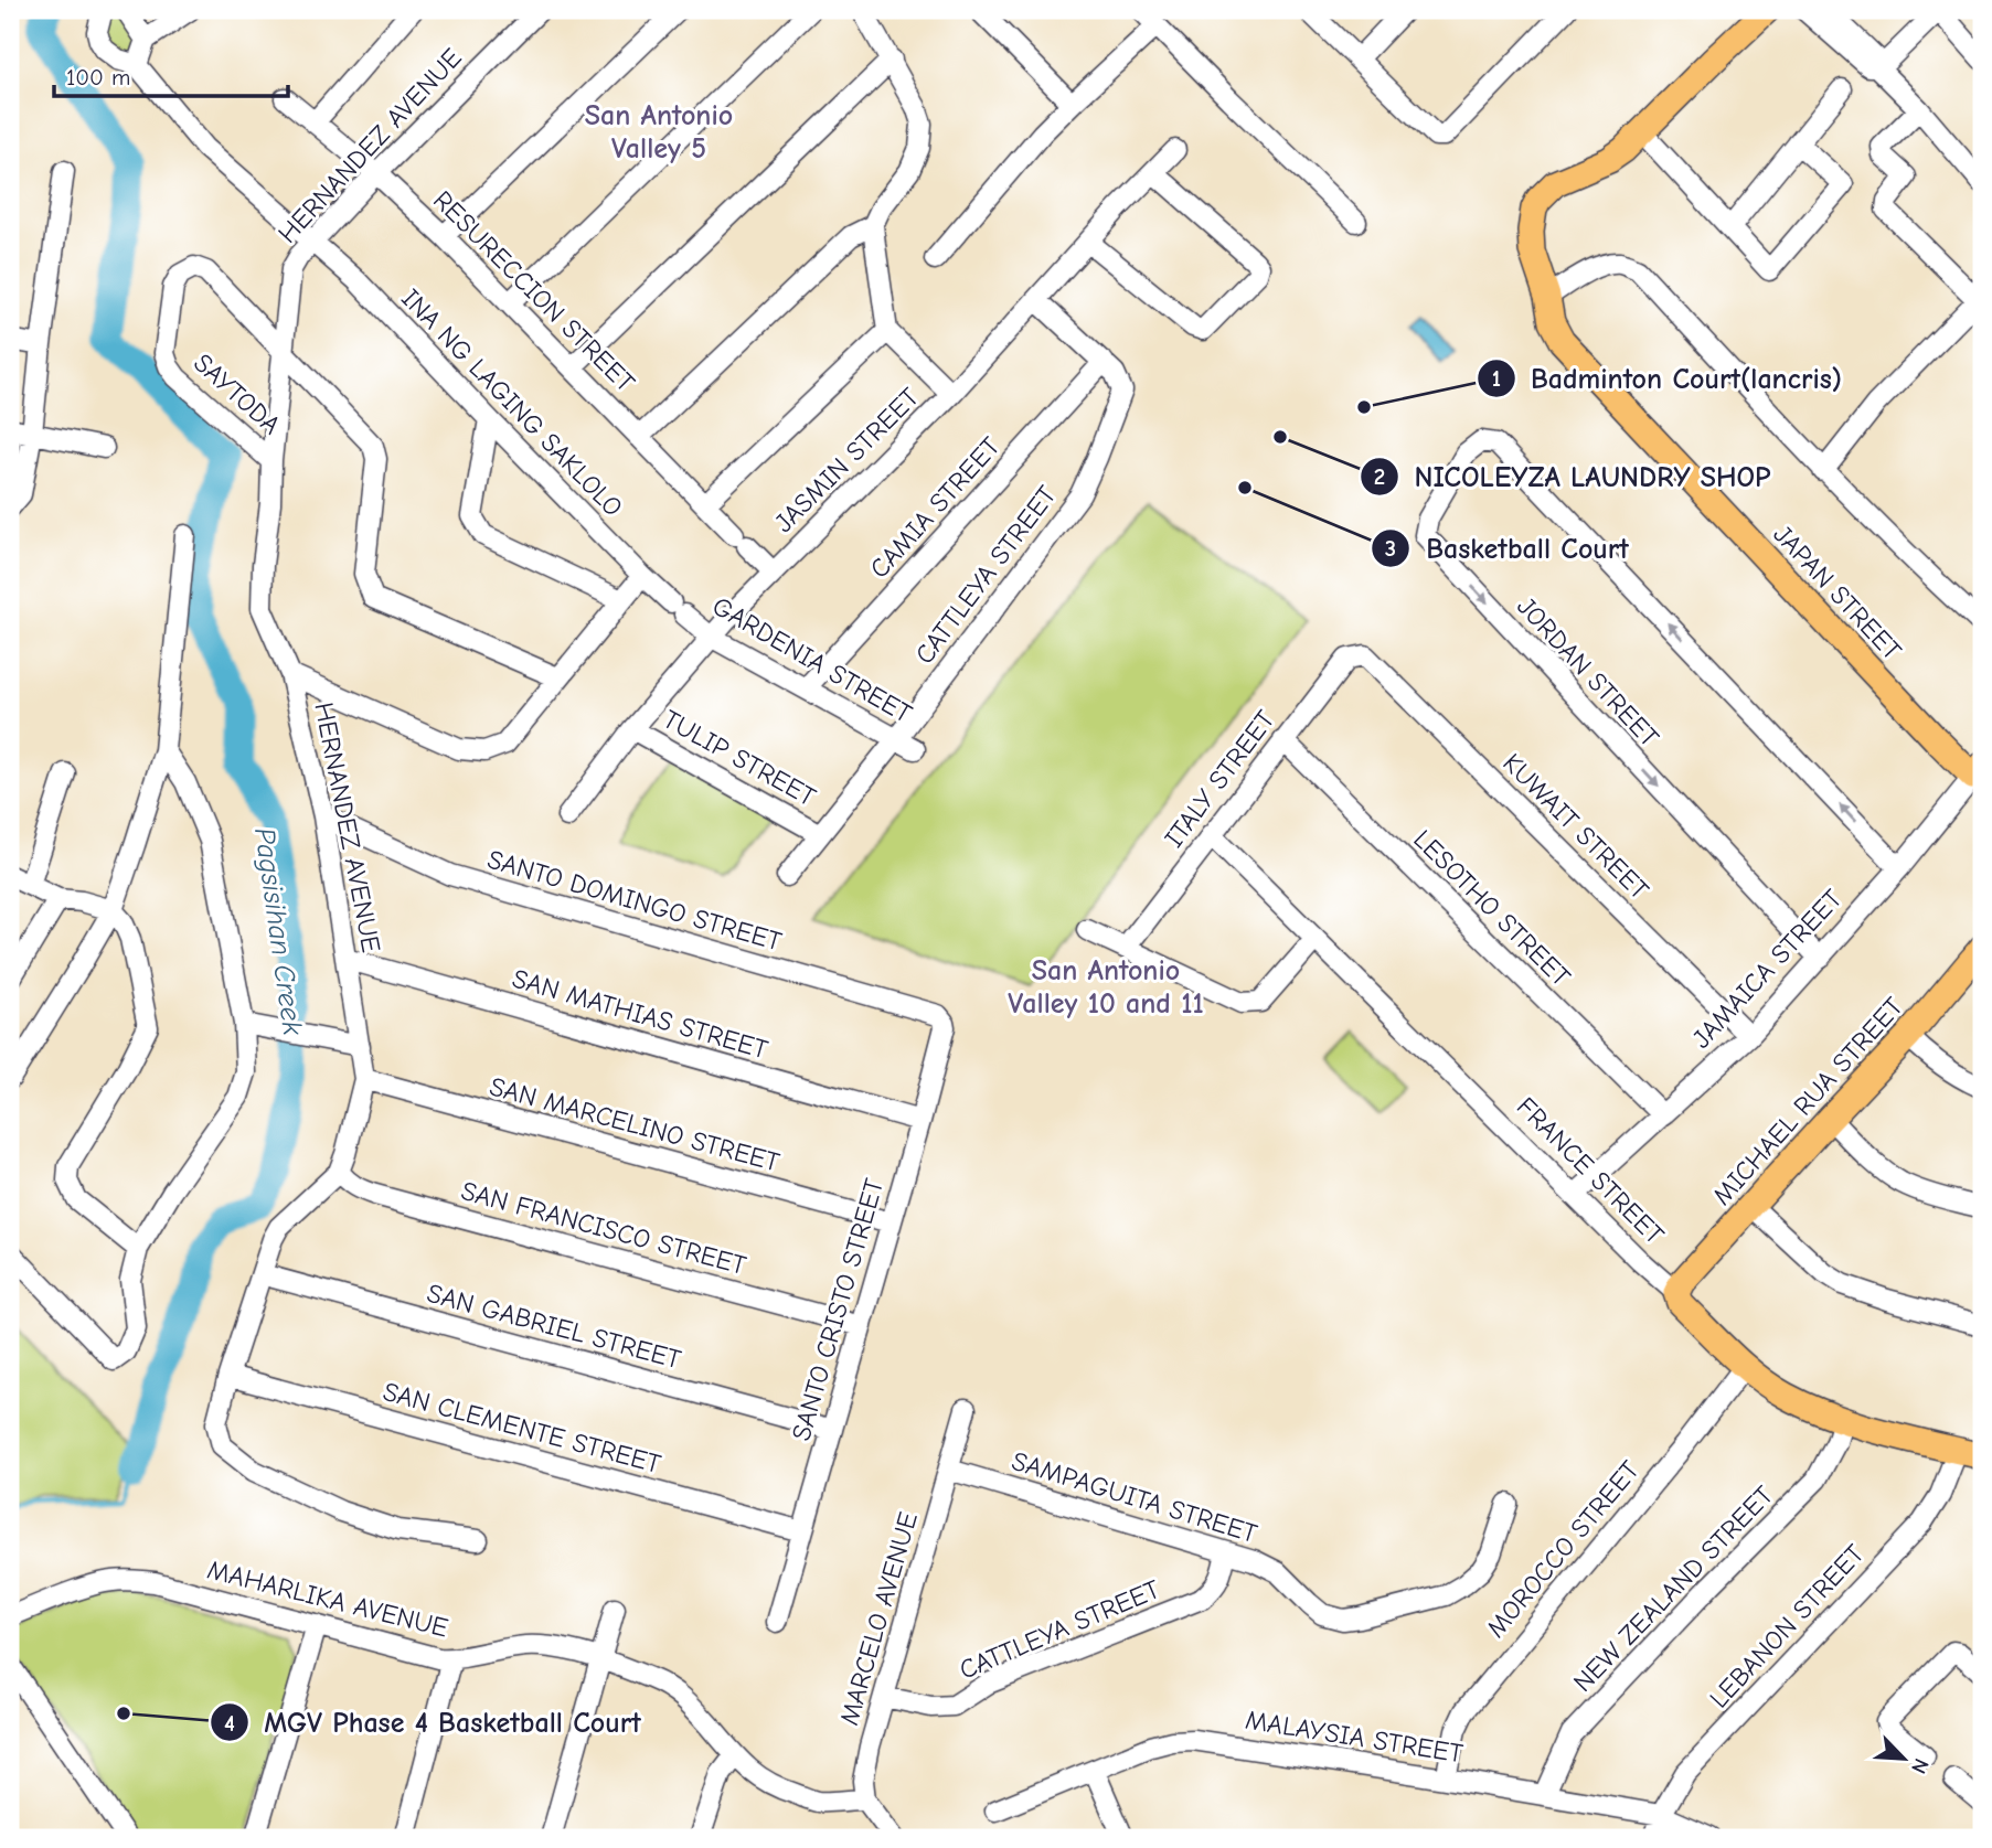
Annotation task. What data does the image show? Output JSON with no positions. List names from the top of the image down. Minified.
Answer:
{"streets":{"main road":["JAPAN STREET","MICHAEL RUA STREET","FRANCE STREET"],"street":["HERNANDEZ AVENUE","RESURECCION STREET","SAYTODA","INA NG LAGING SAKLOLO","JASMIN STREET","CAMIA STREET","CATTLEYA STREET","GARDENIA STREET","JORDAN STREET","TULIP STREET","ITALY STREET","KUWAIT STREET","SANTO DOMINGO STREET","LESOTHO STREET","JAMAICA STREET","SAN MATHIAS STREET","SAN MARCELINO STREET","SAN FRANCISCO STREET","SANTO CRISTO STREET","SAN GABRIEL STREET","SAN CLEMENTE STREET","SAMPAGUITA STREET","MOROCCO STREET","NEW ZEALAND STREET","MAHARLIKA AVENUE","MARCELO AVENUE","LEBANON STREET","MALAYSIA STREET"]},"crossings":[["HERNANDEZ AVENUE","RESURECCION STREET"],["HERNANDEZ AVENUE","SAYTODA"],["HERNANDEZ AVENUE","INA NG LAGING SAKLOLO"],["HERNANDEZ AVENUE","SANTO DOMINGO STREET"],["HERNANDEZ AVENUE","SAN MATHIAS STREET"],["HERNANDEZ AVENUE","SAN MARCELINO STREET"],["HERNANDEZ AVENUE","SAN FRANCISCO STREET"],["HERNANDEZ AVENUE","SAN GABRIEL STREET"],["HERNANDEZ AVENUE","SAN CLEMENTE STREET"],["RESURECCION STREET","JASMIN STREET"],["INA NG LAGING SAKLOLO","GARDENIA STREET"],["JASMIN STREET","CATTLEYA STREET"],["JASMIN STREET","GARDENIA STREET"],["JASMIN STREET","TULIP STREET"],["CAMIA STREET","CATTLEYA STREET"],["CAMIA STREET","GARDENIA STREET"],["CATTLEYA STREET","GARDENIA STREET"],["CATTLEYA STREET","TULIP STREET"],["CATTLEYA STREET","SAMPAGUITA STREET"],["CATTLEYA STREET","MARCELO AVENUE"],["JAPAN STREET","JAMAICA STREET"],["JORDAN STREET","JAMAICA STREET"],["ITALY STREET","KUWAIT STREET"],["ITALY STREET","LESOTHO STREET"],["ITALY STREET","FRANCE STREET"],["KUWAIT STREET","JAMAICA STREET"],["SANTO DOMINGO STREET","SANTO CRISTO STREET"],["LESOTHO STREET","JAMAICA STREET"],["JAMAICA STREET","FRANCE STREET"],["SAN MATHIAS STREET","SANTO CRISTO STREET"],["MICHAEL RUA STREET","FRANCE STREET"],["SAN MARCELINO STREET","SANTO CRISTO STREET"],["FRANCE STREET","MOROCCO STREET"],["FRANCE STREET","NEW ZEALAND STREET"],["FRANCE STREET","LEBANON STREET"],["SAN FRANCISCO STREET","SANTO CRISTO STREET"],["SANTO CRISTO STREET","SAN GABRIEL STREET"],["SANTO CRISTO STREET","SAN CLEMENTE STREET"],["SAMPAGUITA STREET","MARCELO AVENUE"],["MOROCCO STREET","MALAYSIA STREET"],["NEW ZEALAND STREET","MALAYSIA STREET"],["MAHARLIKA AVENUE","MARCELO AVENUE"],["LEBANON STREET","MALAYSIA STREET"]],"districts":["San Antonio Valley 5","San Antonio Valley 10 and 11"],"water":["Pagsisihan Creek"],"places":["Badminton Court(lancris)","NICOLEYZA LAUNDRY SHOP","Basketball Court","MGV Phase 4 Basketball Court"],"scale_bar":"100 m","north":"bottom right"}
